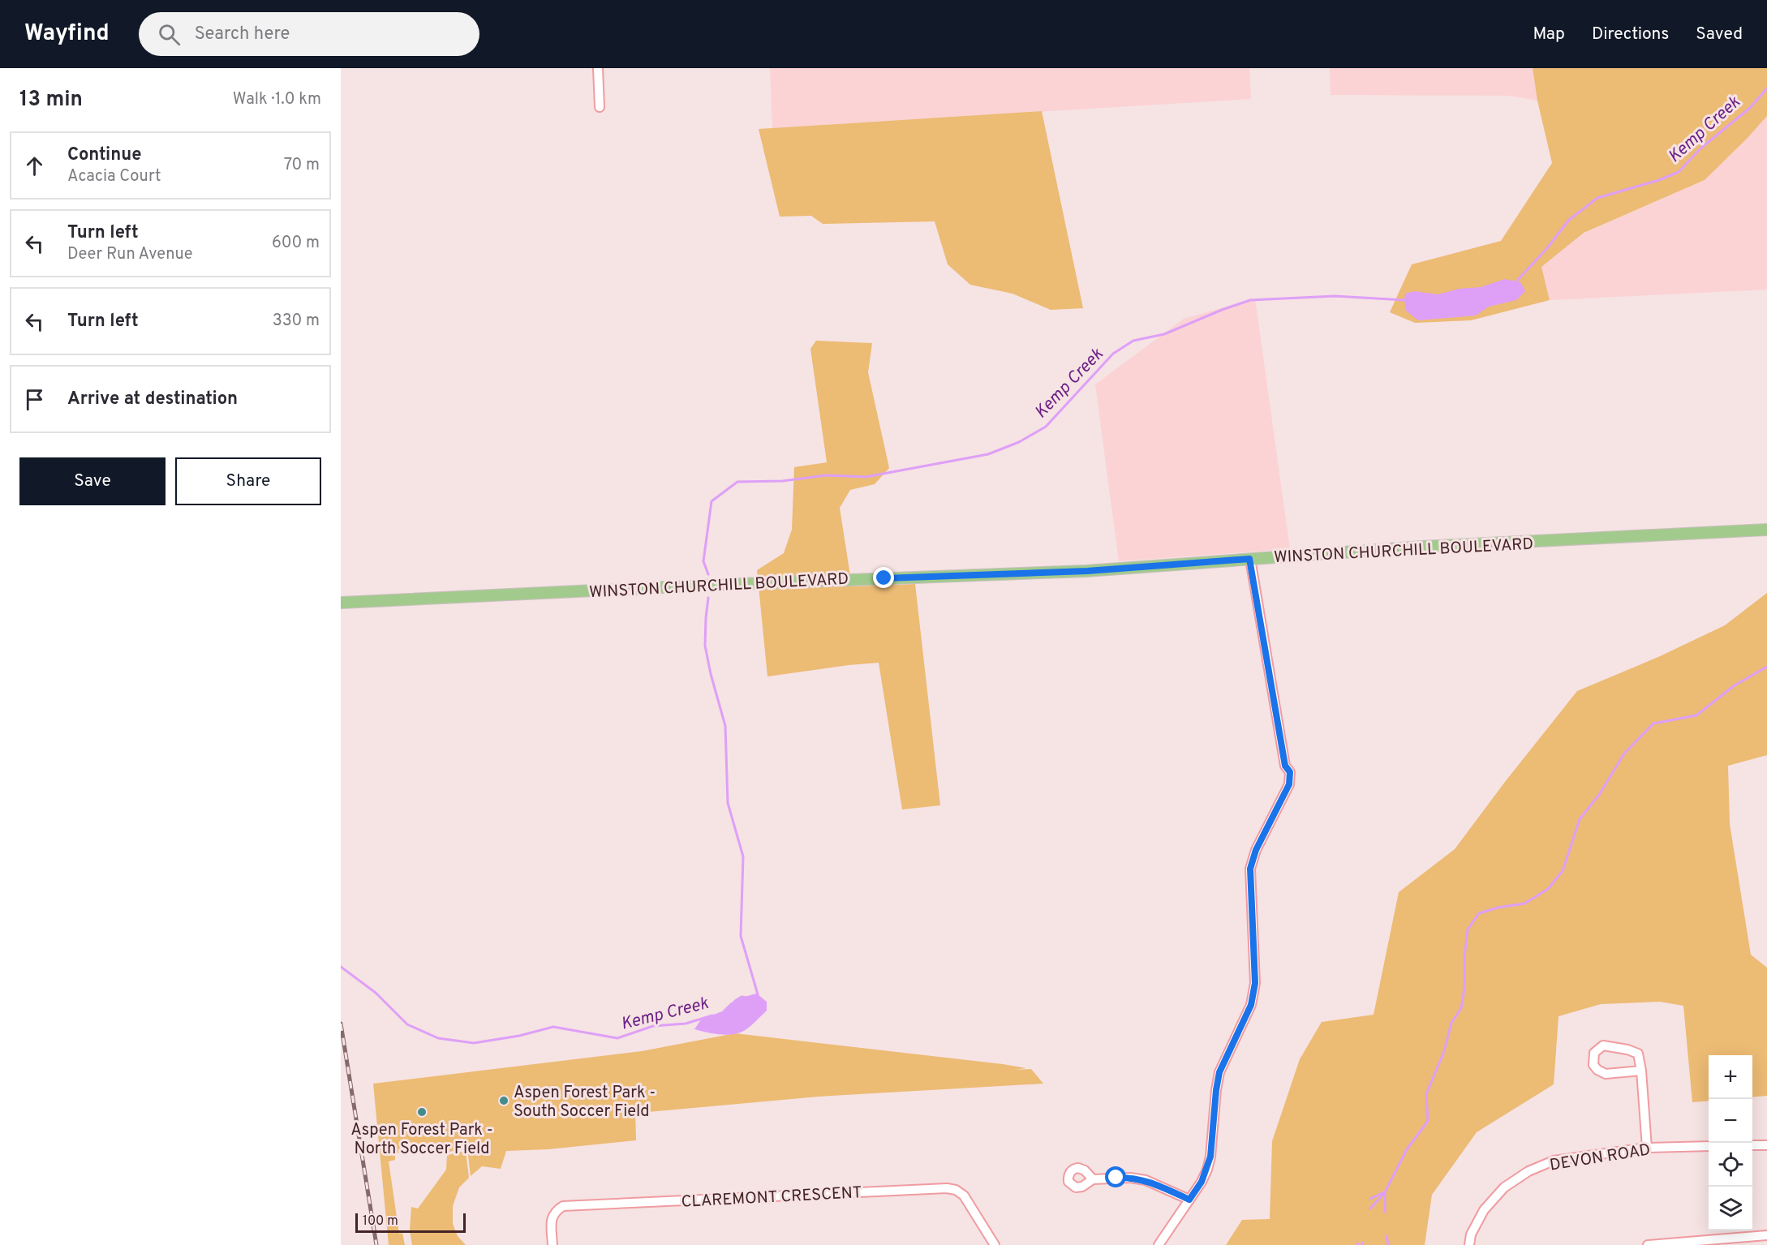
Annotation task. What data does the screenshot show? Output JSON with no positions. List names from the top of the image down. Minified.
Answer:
{"streets":{"main road":["WINSTON CHURCHILL BOULEVARD"],"street":["DEVON ROAD","CLAREMONT CRESCENT"]},"water":["Kemp Creek"],"places":["Aspen Forest Park - South Soccer Field","Aspen Forest Park - North Soccer Field"],"scale_bar":"100 m","page":{"header":"Wayfind","search":"Search here","nav":["Map","Directions","Saved"],"heading":["13 min","Walk · 1.0 km"],"list":[["Continue","Acacia Court","70 m"],["Turn left","Deer Run Avenue","600 m"],["Turn left","330 m"],"Arrive at destination"],"buttons":["Save","Share"],"map_buttons":["+","−"],"scale":"100 m"}}
